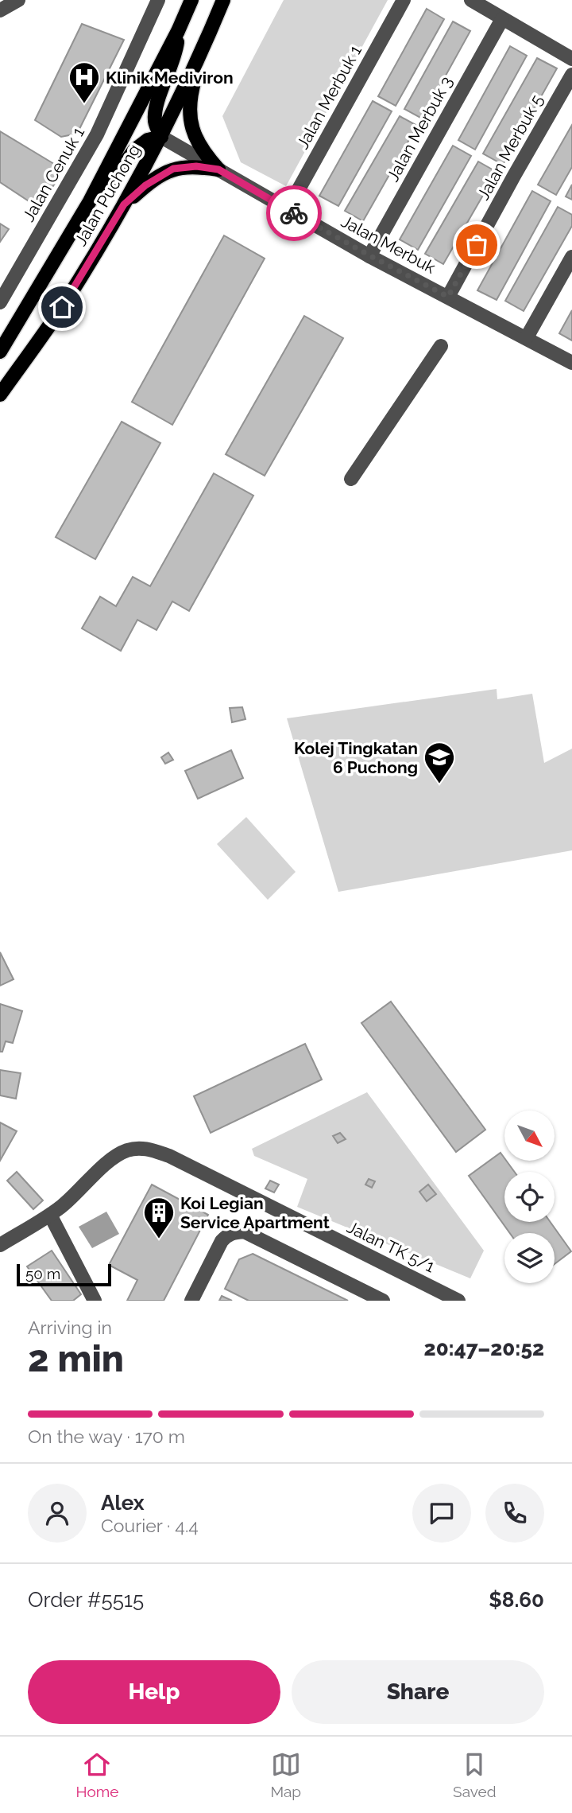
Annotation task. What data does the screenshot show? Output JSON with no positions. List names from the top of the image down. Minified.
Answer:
{"streets":{"main road":["Jalan Puchong"],"street":["Jalan Merbuk 1","Jalan Merbuk 3","Jalan Merbuk 5","Jalan Cenuk 1","Jalan Merbuk","Jalan TK 5/1"]},"crossings":[["Jalan Merbuk 1","Jalan Merbuk"],["Jalan Merbuk 3","Jalan Merbuk"],["Jalan Merbuk 5","Jalan Merbuk"],["Jalan Puchong","Jalan Merbuk"]],"places":{"hospital":["Klinik Mediviron"],"school or university":["Kolej Tingkatan 6 Puchong"],"building":["Koi Legian Service Apartment"]},"scale_bar":"50 m","north":"bottom right","page":{"scale":"50 m","heading":["2 min","Arriving in","20:47–20:52"],"panel":["Alex","Courier · 4.4","Order #5515","$8.60"],"bar":"On the way · 170 m","buttons":["Help","Share"],"tabs":["Home","Map","Saved"]}}
